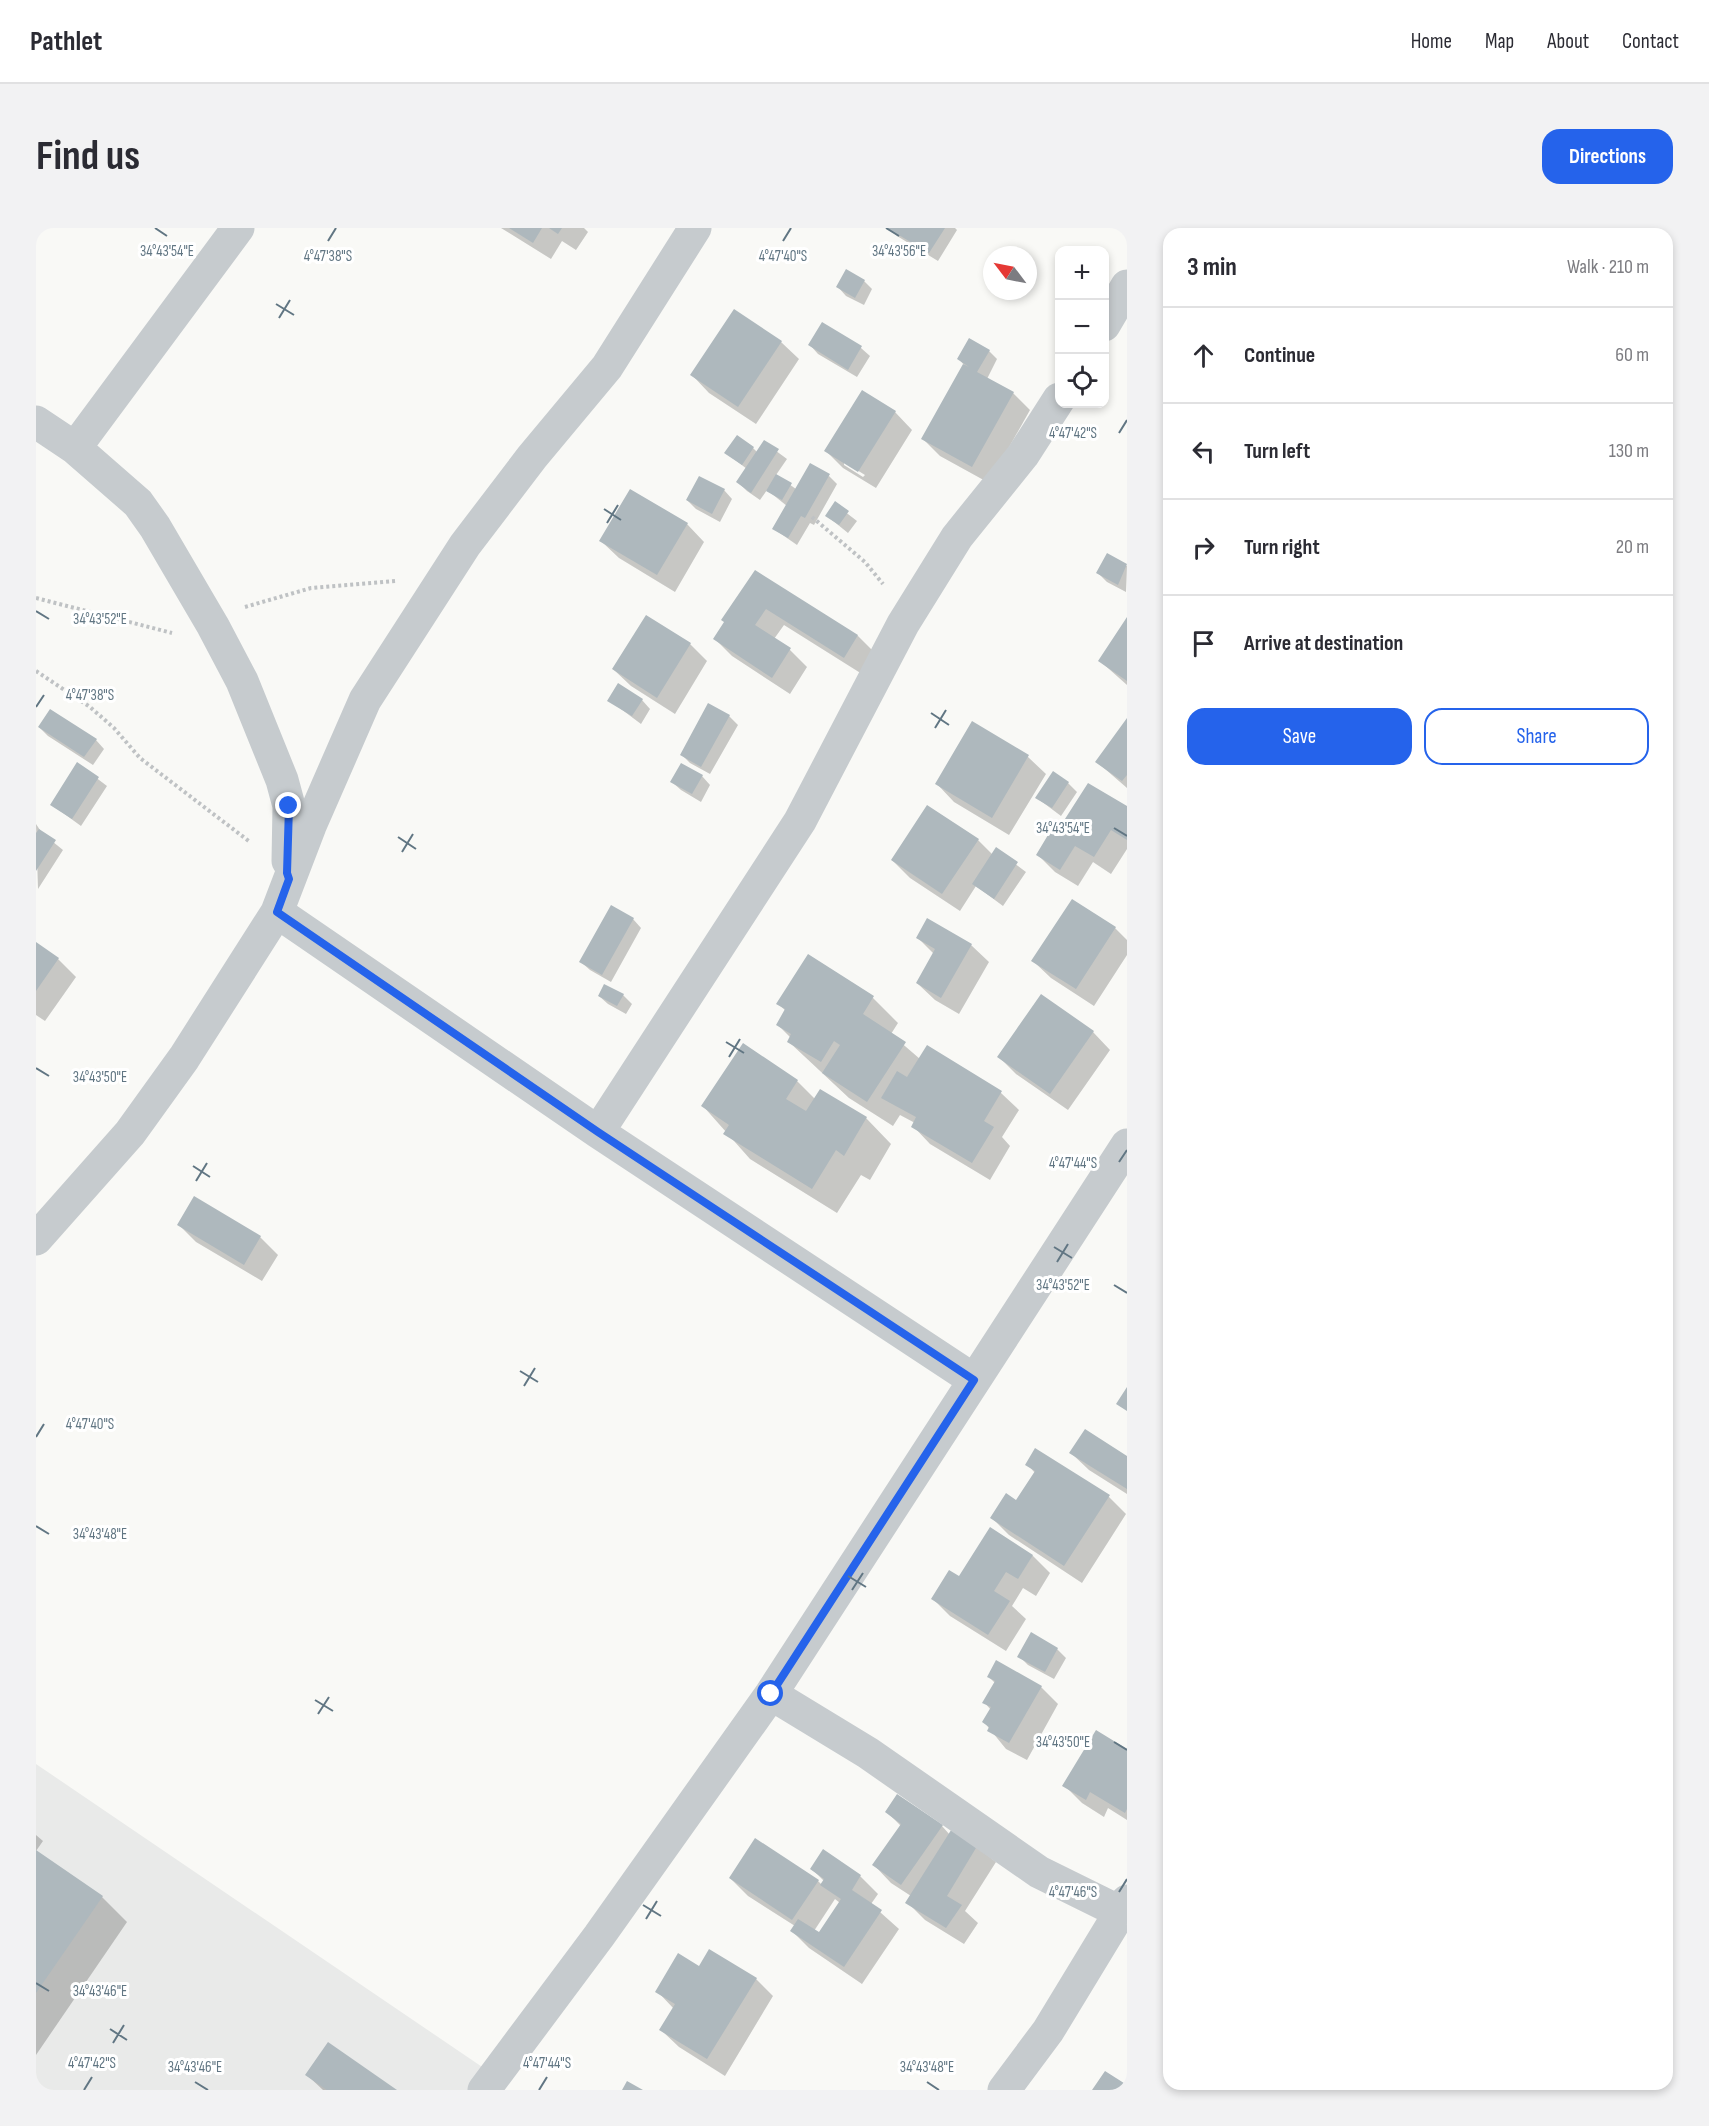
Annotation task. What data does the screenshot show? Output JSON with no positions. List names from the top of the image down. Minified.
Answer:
{"north":"top left","page":{"header":"Pathlet","nav":["Home","Map","About","Contact"],"buttons":["Directions",["Save","Share"]],"title":"Find us","heading":["3 min","Walk · 210 m"],"map_buttons":["+","−"],"list":[["Continue","60 m"],["Turn left","130 m"],["Turn right","20 m"],"Arrive at destination"]},"coordinates":["34°43'54\"E","34°43'56\"E","4°47'38\"S","4°47'40\"S","4°47'42\"S","34°43'52\"E","34°43'50\"E","4°47'44\"S","34°43'48\"E","4°47'46\"S","34°43'46\"E"]}
